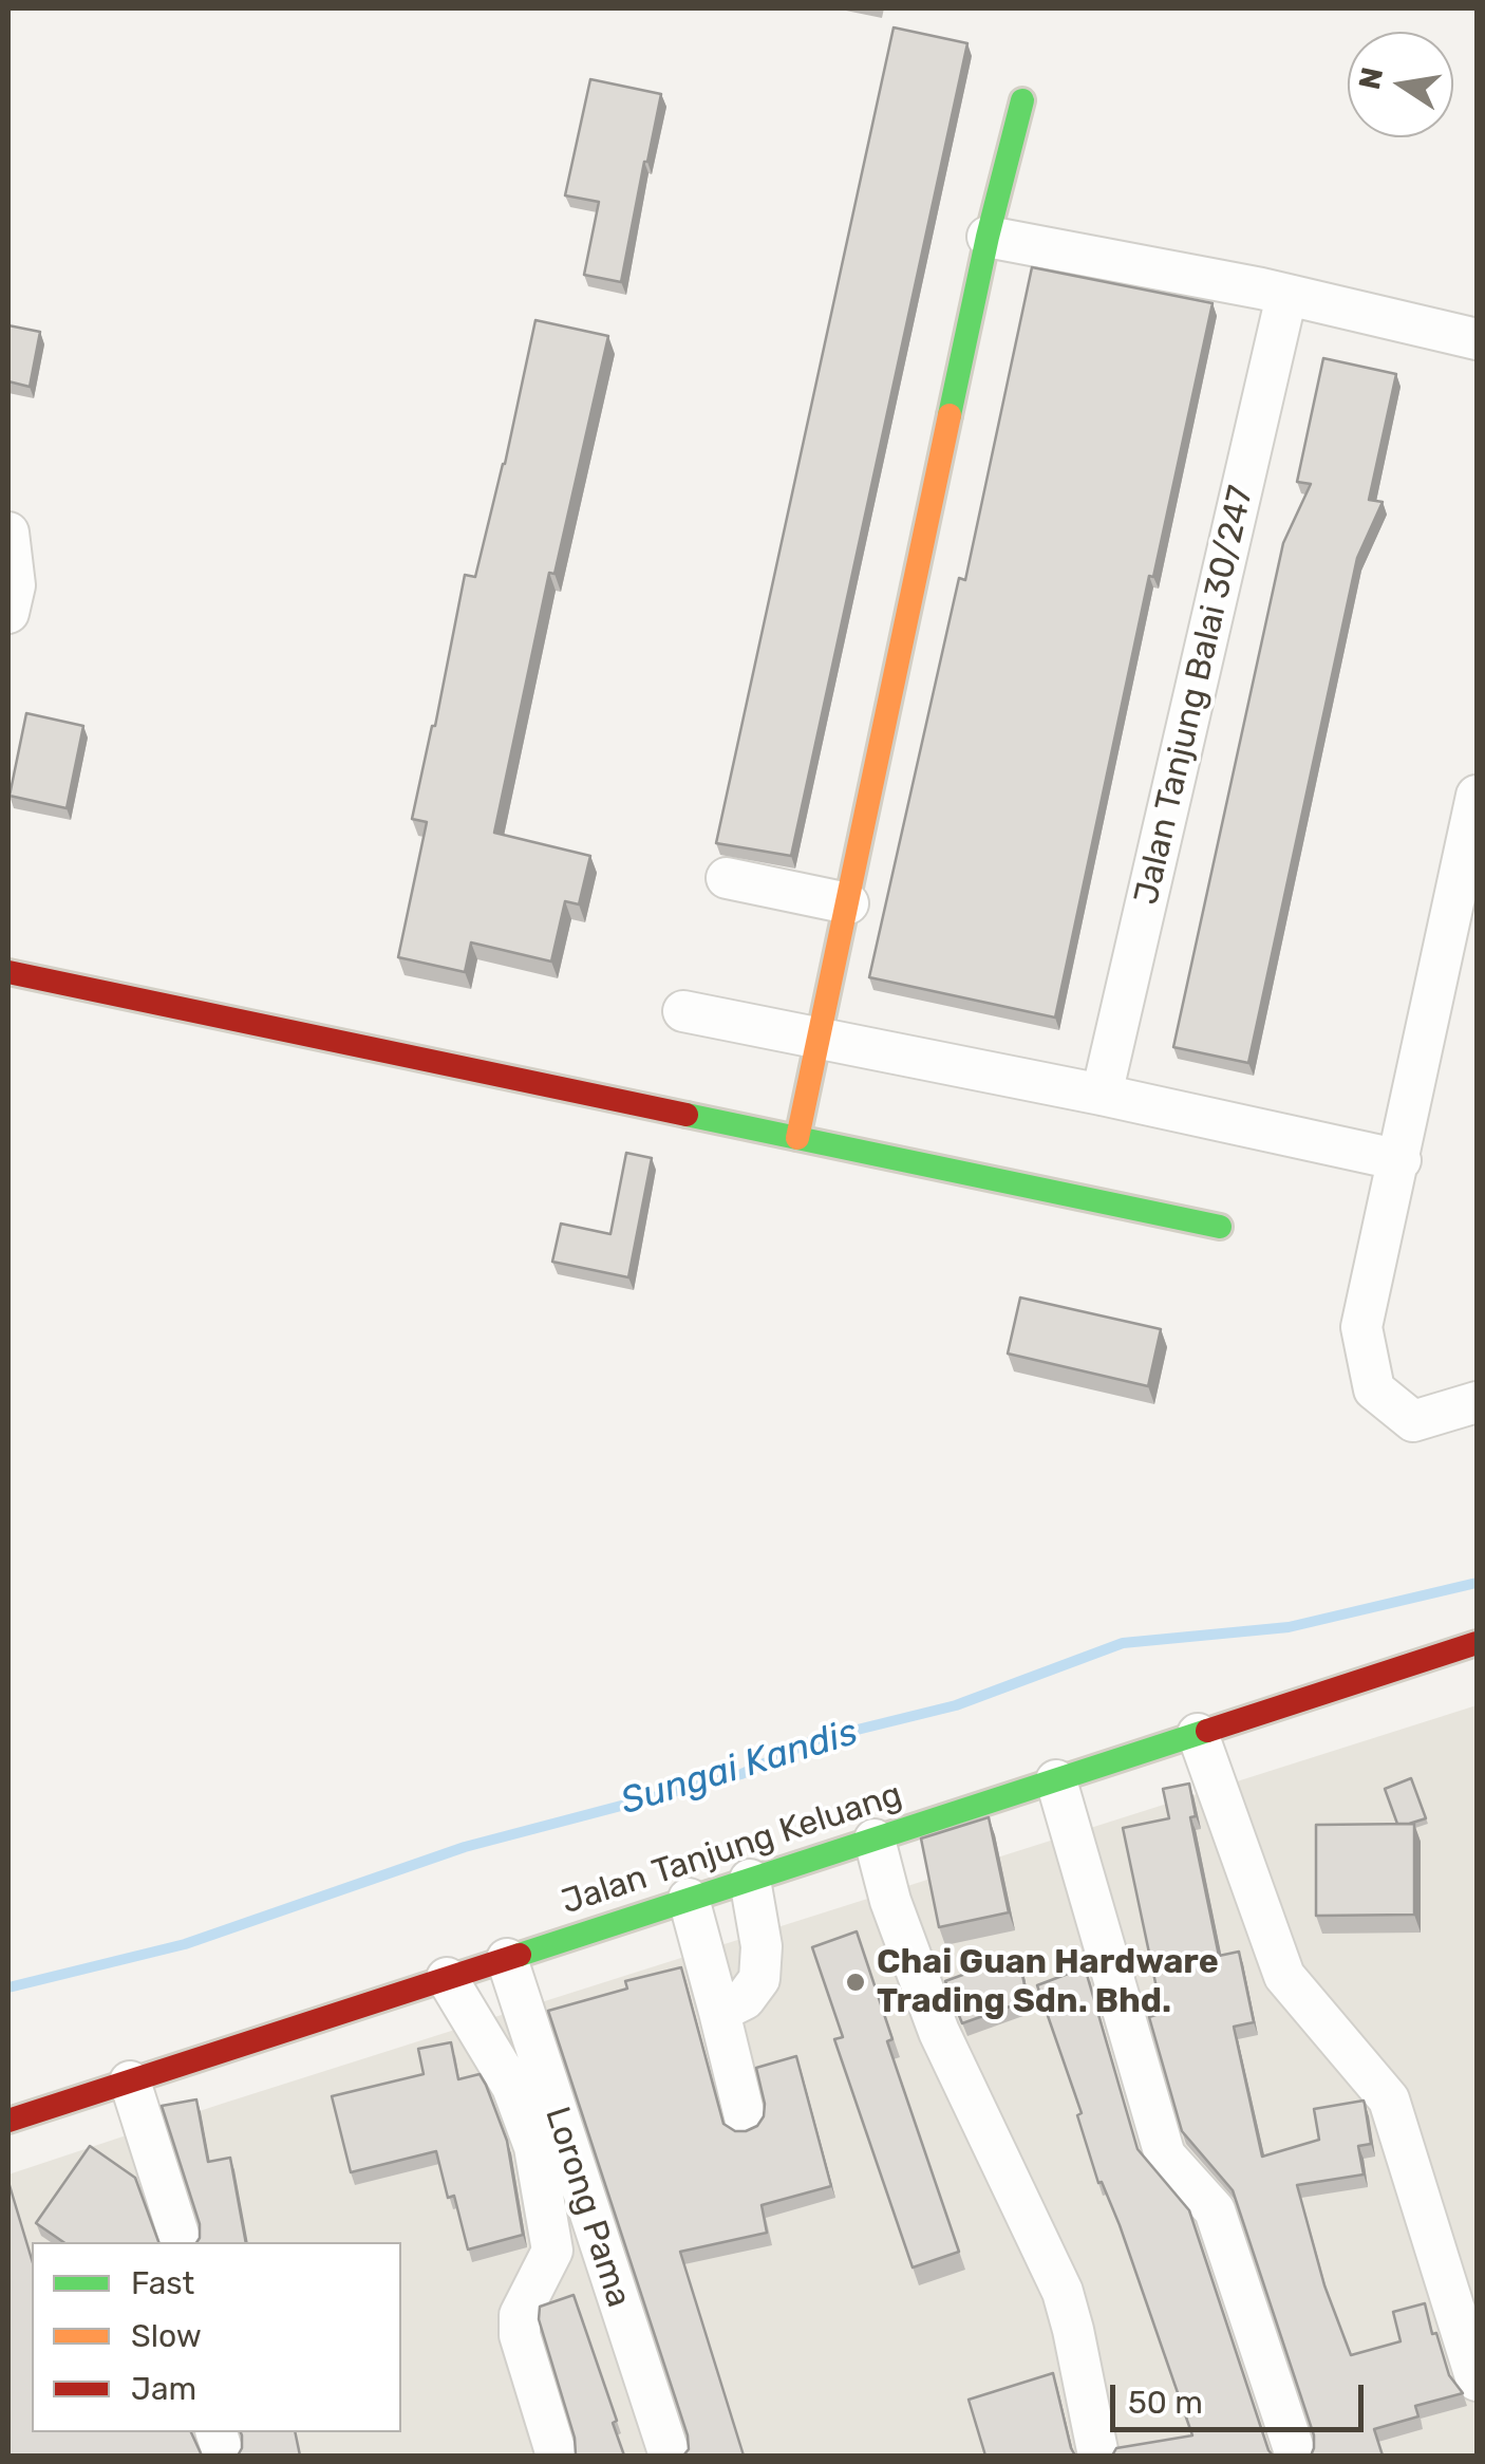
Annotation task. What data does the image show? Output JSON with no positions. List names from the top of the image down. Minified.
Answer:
{"streets":{"street":["Jalan Tanjung Balai 30/247","Jalan Tanjung Keluang","Lorong Pama"]},"crossings":[["Jalan Tanjung Keluang","Lorong Pama"]],"water":["Sungai Kandis"],"places":["Chai Guan Hardware Trading Sdn. Bhd."],"legend":["Fast","Slow","Jam"],"scale_bar":"50 m","north":"left"}
